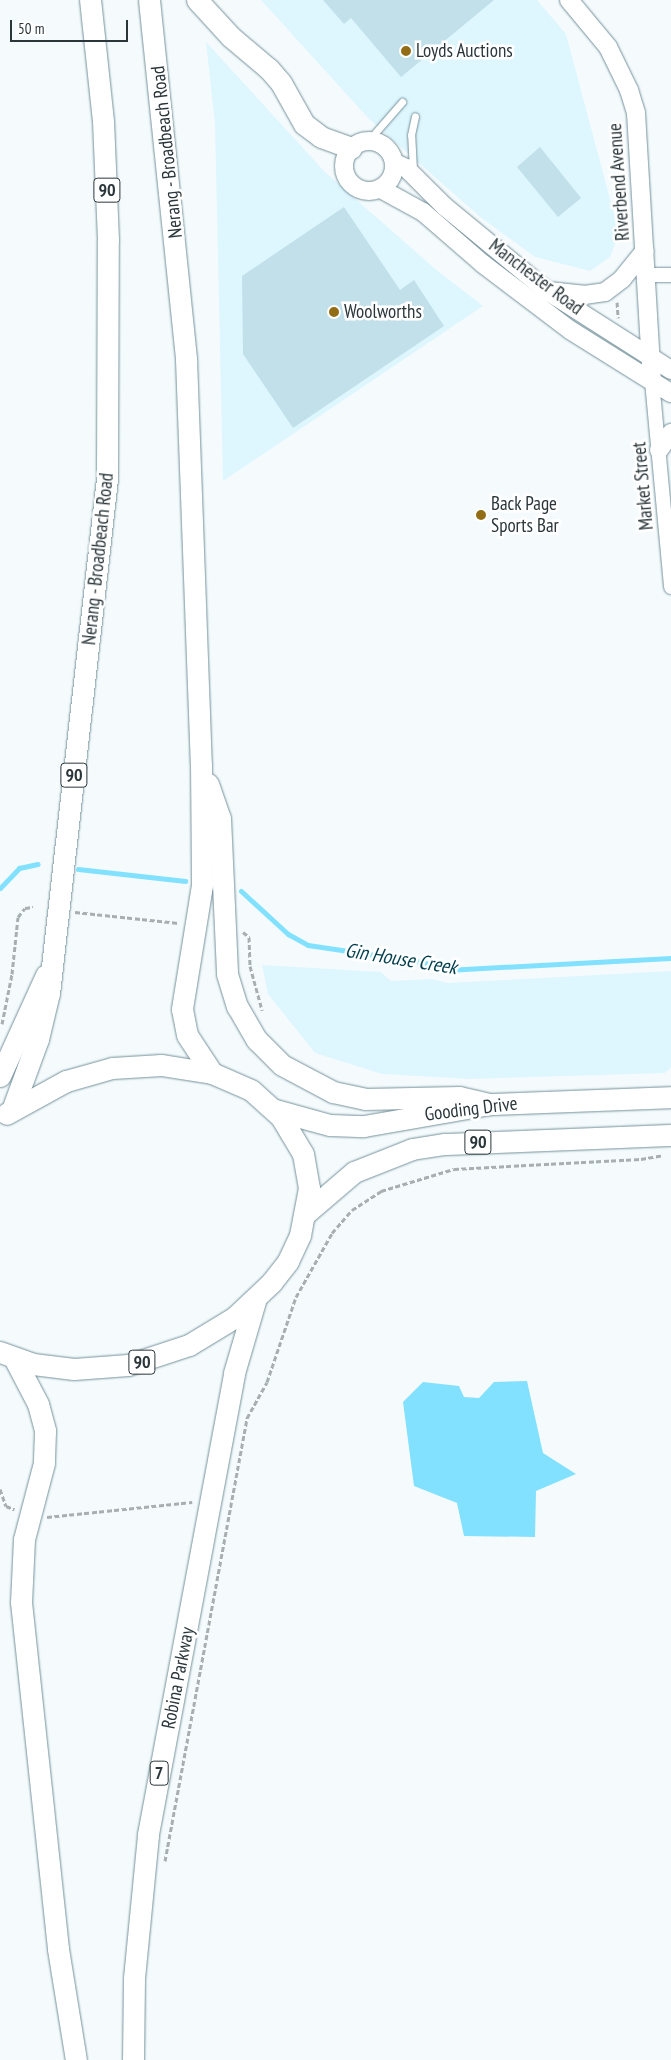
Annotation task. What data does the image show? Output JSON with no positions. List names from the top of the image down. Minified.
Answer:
{"streets":{"main road":["Nerang - Broadbeach Road","90","Gooding Drive","Robina Parkway","7"],"street":["Riverbend Avenue","Manchester Road","Market Street"]},"crossings":[["Nerang - Broadbeach Road","90"],["Riverbend Avenue","Manchester Road"],["Riverbend Avenue","Market Street"],["90","Gooding Drive"],["90","Robina Parkway"],["Manchester Road","Market Street"]],"water":["Gin House Creek"],"places":["Loyds Auctions","Woolworths","Back Page Sports Bar"],"scale_bar":"50 m"}
